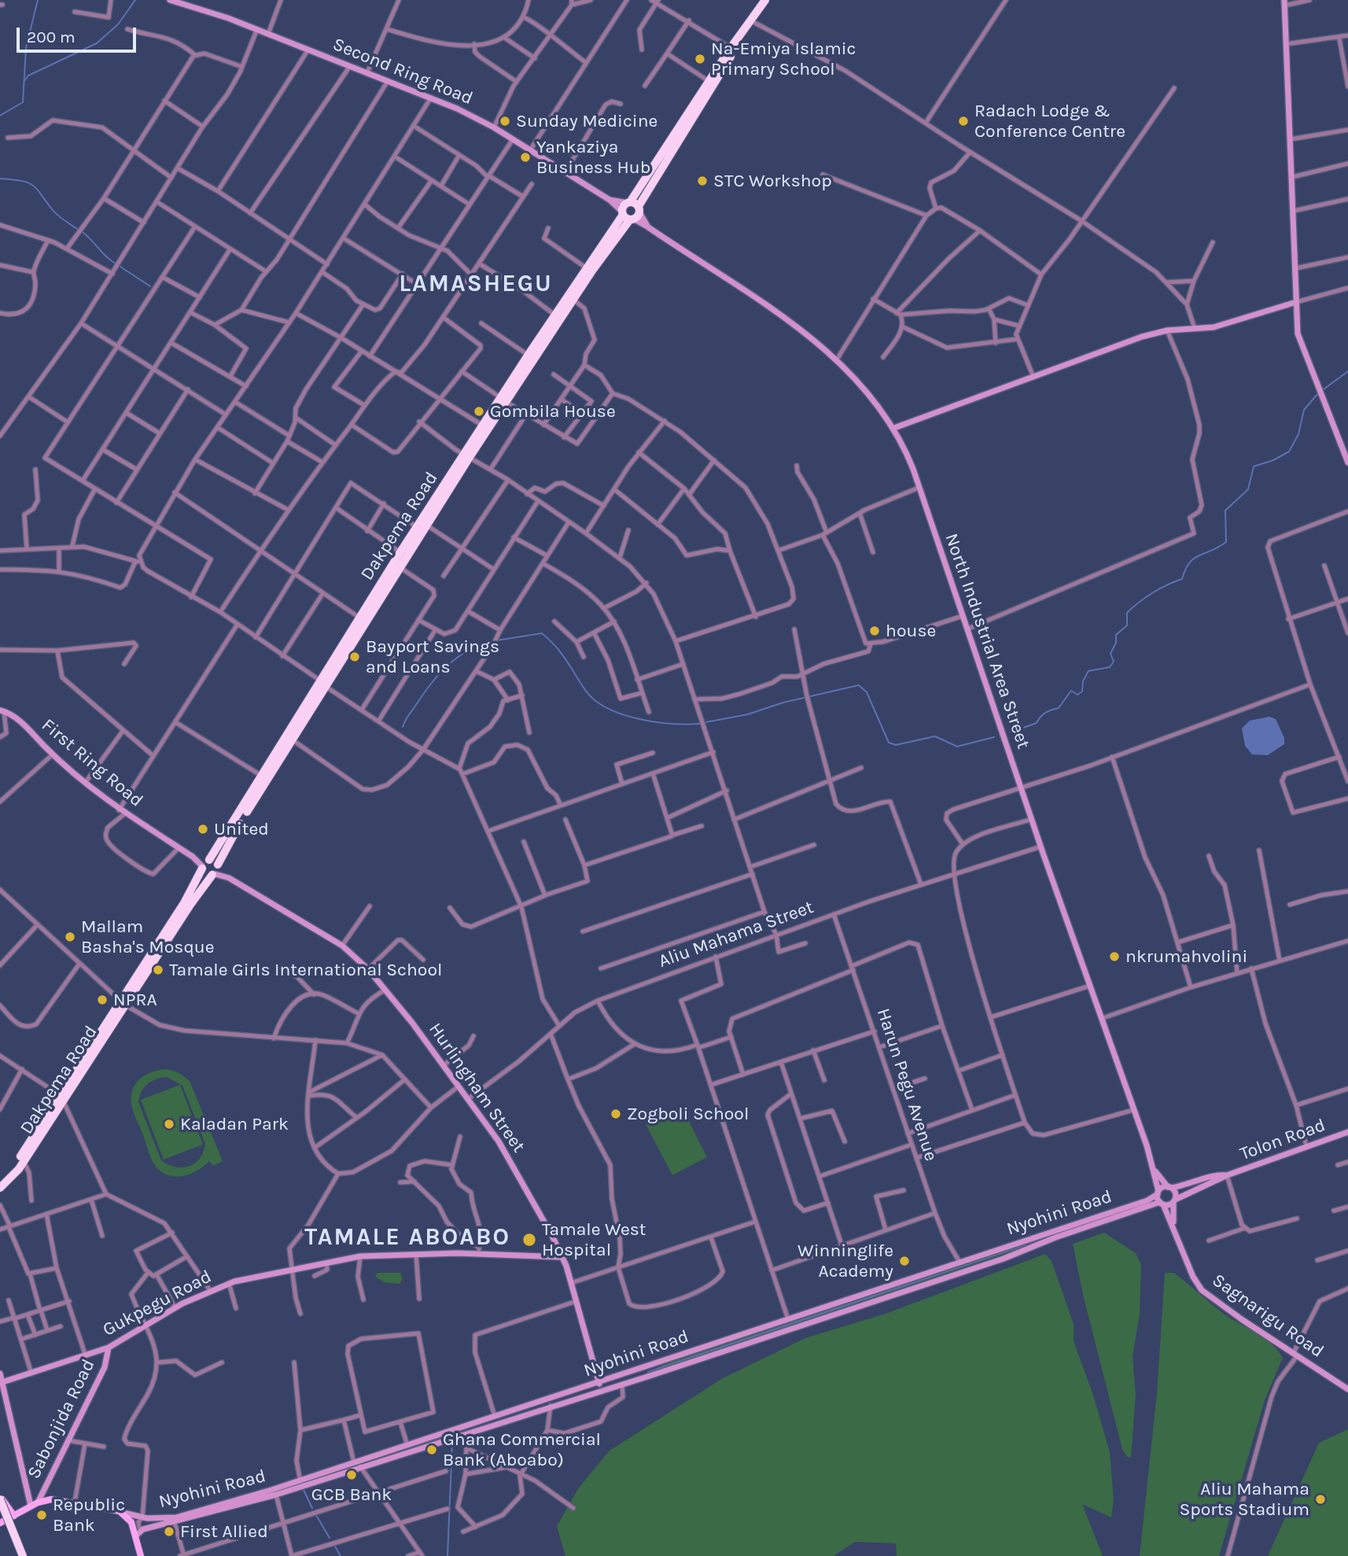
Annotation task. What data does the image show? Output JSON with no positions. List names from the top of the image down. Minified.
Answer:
{"streets":{"highway":["Dakpema Road"],"main road":["Second Ring Road","North Industrial Area Street","First Ring Road","Hurlingham Street","Tolon Road","Nyohini Road","Gukpegu Road","Sagnarigu Road","Sabonjida Road"],"street":["Aliu Mahama Street","Harun Pegu Avenue"]},"crossings":[["Second Ring Road","Dakpema Road"],["Second Ring Road","North Industrial Area Street"],["Dakpema Road","North Industrial Area Street"],["Dakpema Road","First Ring Road"],["Dakpema Road","Hurlingham Street"],["North Industrial Area Street","Aliu Mahama Street"],["North Industrial Area Street","Nyohini Road"],["North Industrial Area Street","Sagnarigu Road"],["Aliu Mahama Street","Harun Pegu Avenue"],["Aliu Mahama Street","Hurlingham Street"],["Harun Pegu Avenue","Nyohini Road"],["Hurlingham Street","Nyohini Road"],["Hurlingham Street","Gukpegu Road"],["Tolon Road","Nyohini Road"],["Nyohini Road","Sagnarigu Road"],["Gukpegu Road","Sabonjida Road"]],"districts":["LAMASHEGU","TAMALE ABOABO"],"places":["Na-Emiya Islamic Primary School","Sunday Medicine","Radach Lodge & Conference Centre","Yankaziya Business Hub","STC Workshop","Gombila House","house","Bayport Savings and Loans","United","Mallam Basha's Mosque","nkrumahvolini","Tamale Girls International School","NPRA","Zogboli School","Kaladan Park","Tamale West Hospital","Winninglife Academy","Ghana Commercial Bank (Aboabo)","GCB Bank","Aliu Mahama Sports Stadium","Republic Bank","First Allied"],"scale_bar":"200 m"}
